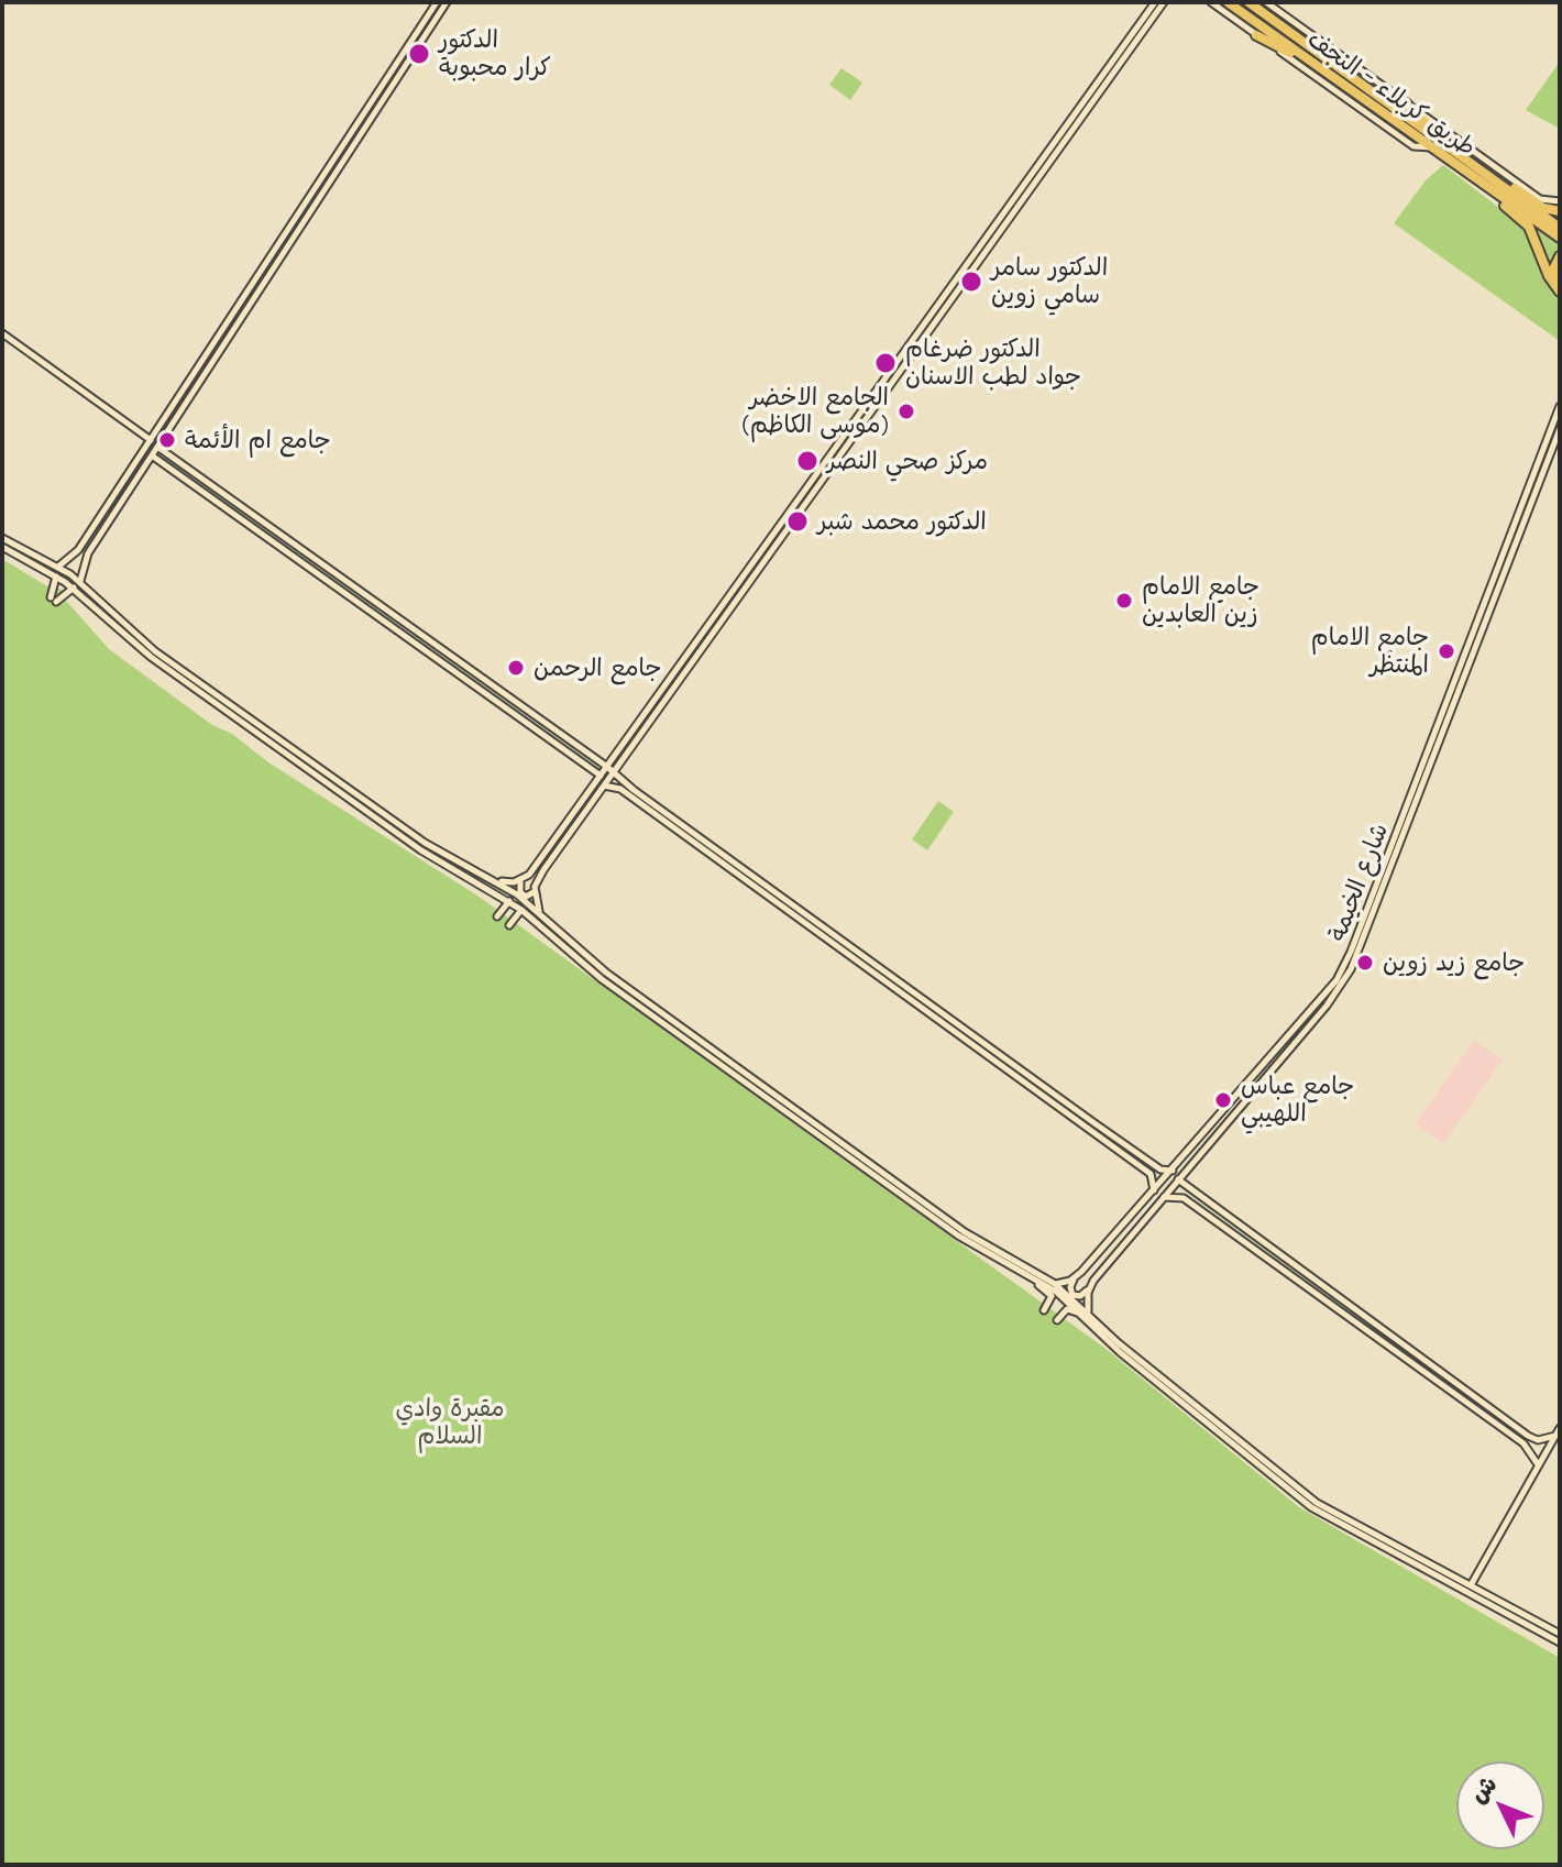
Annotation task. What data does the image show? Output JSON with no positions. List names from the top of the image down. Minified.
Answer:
{"streets":{"highway":["طريق کربلاء - النجف"],"street":["شارع الخيمة"]},"parks":["مقبرة وادي السلام"],"places":["الدكتور كرار محبوبة","الدكتور سامر سامي زوين","الدكتور ضرغام جواد لطب الاسنان","الجامع الاخضر (موسى الكاظم)","جامع ام الأئمة","مركز صحي النصر","الدكتور محمد شبر","جامع الامام زين العابدين","جامع الامام المنتظر","جامع الرحمن","جامع زيد زوين","جامع عباس اللهيبي"],"north":"top left"}
